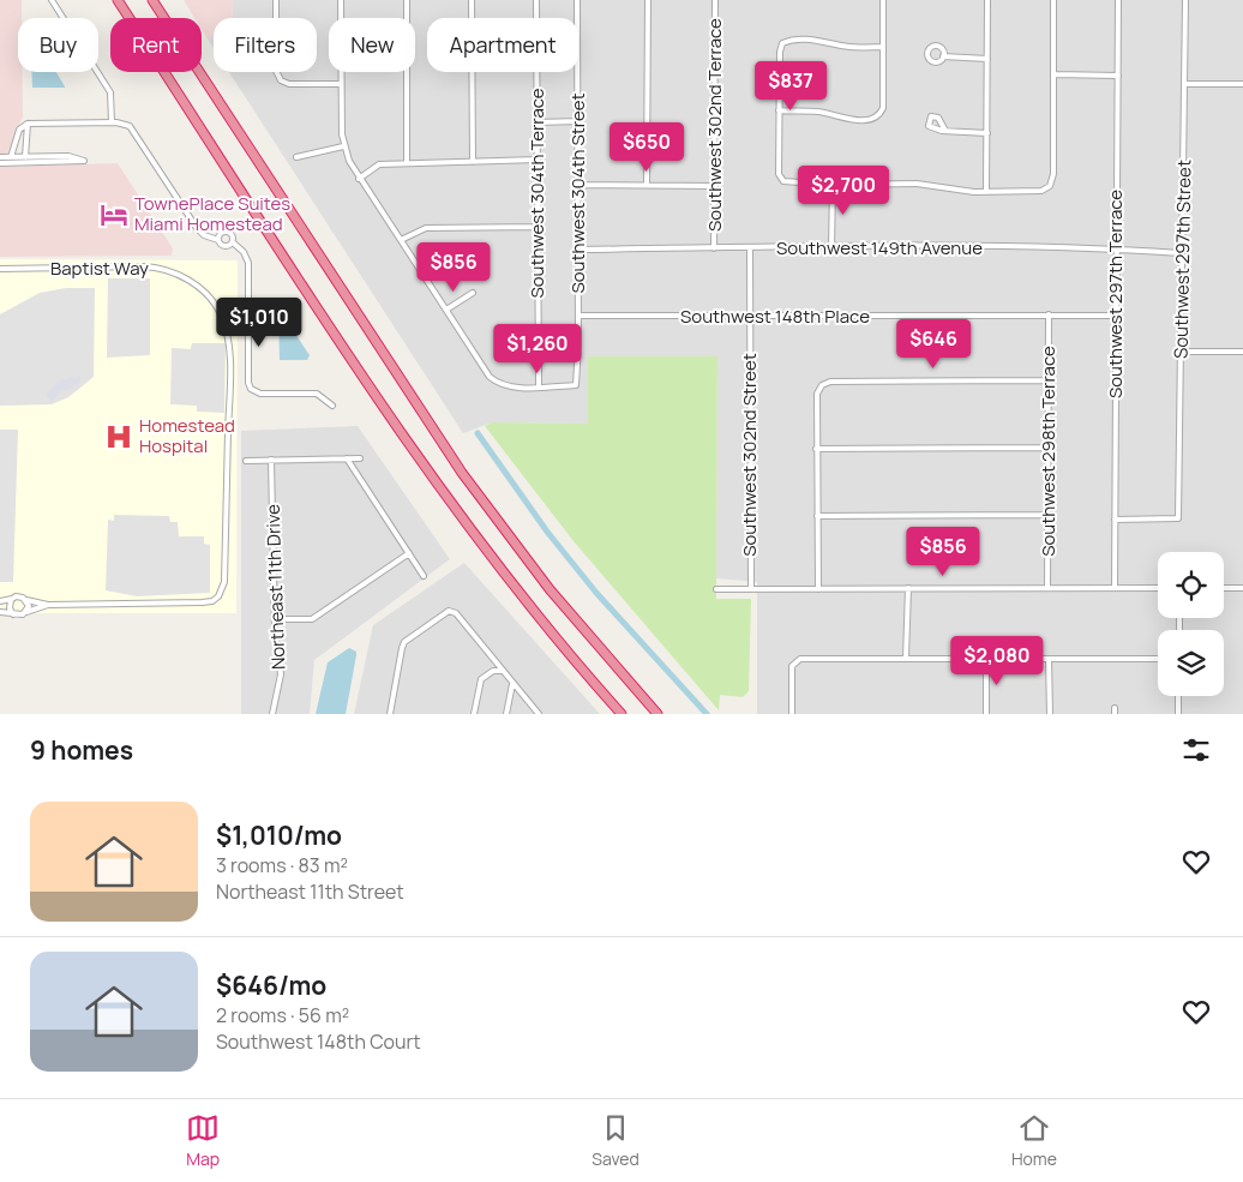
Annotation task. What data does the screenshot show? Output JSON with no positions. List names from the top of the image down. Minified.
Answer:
{"streets":{"street":["Southwest 302nd Terrace","Southwest 304th Terrace","Southwest 304th Street","Southwest 149th Avenue","Southwest 297th Street","Baptist Way","Southwest 297th Terrace","Southwest 148th Place","Southwest 298th Terrace","Southwest 302nd Street","Northeast 11th Drive"]},"crossings":[["Southwest 302nd Terrace","Southwest 149th Avenue"],["Southwest 304th Terrace","Southwest 304th Street"],["Southwest 304th Street","Southwest 149th Avenue"],["Southwest 304th Street","Southwest 148th Place"],["Southwest 149th Avenue","Southwest 297th Street"],["Southwest 149th Avenue","Southwest 297th Terrace"],["Southwest 149th Avenue","Southwest 302nd Street"],["Southwest 297th Street","Southwest 297th Terrace"],["Southwest 297th Terrace","Southwest 148th Place"],["Southwest 148th Place","Southwest 298th Terrace"],["Southwest 148th Place","Southwest 302nd Street"]],"places":{"hotel":["TownePlace Suites Miami Homestead"],"hospital":["Homestead Hospital"]},"page":{"chip":["Buy","Rent","Filters","New","Apartment"],"price":["$837","$650","$2,700","$856","$1,010","$646","$1,260","$856","$2,080"],"heading":"9 homes","list":[{"name":"$1,010/mo","note":"3 rooms · 83 m² · Northeast 11th Street"},{"name":"$646/mo","note":"2 rooms · 56 m² · Southwest 148th Court"}],"tabs":["Map","Saved","Home"]}}
